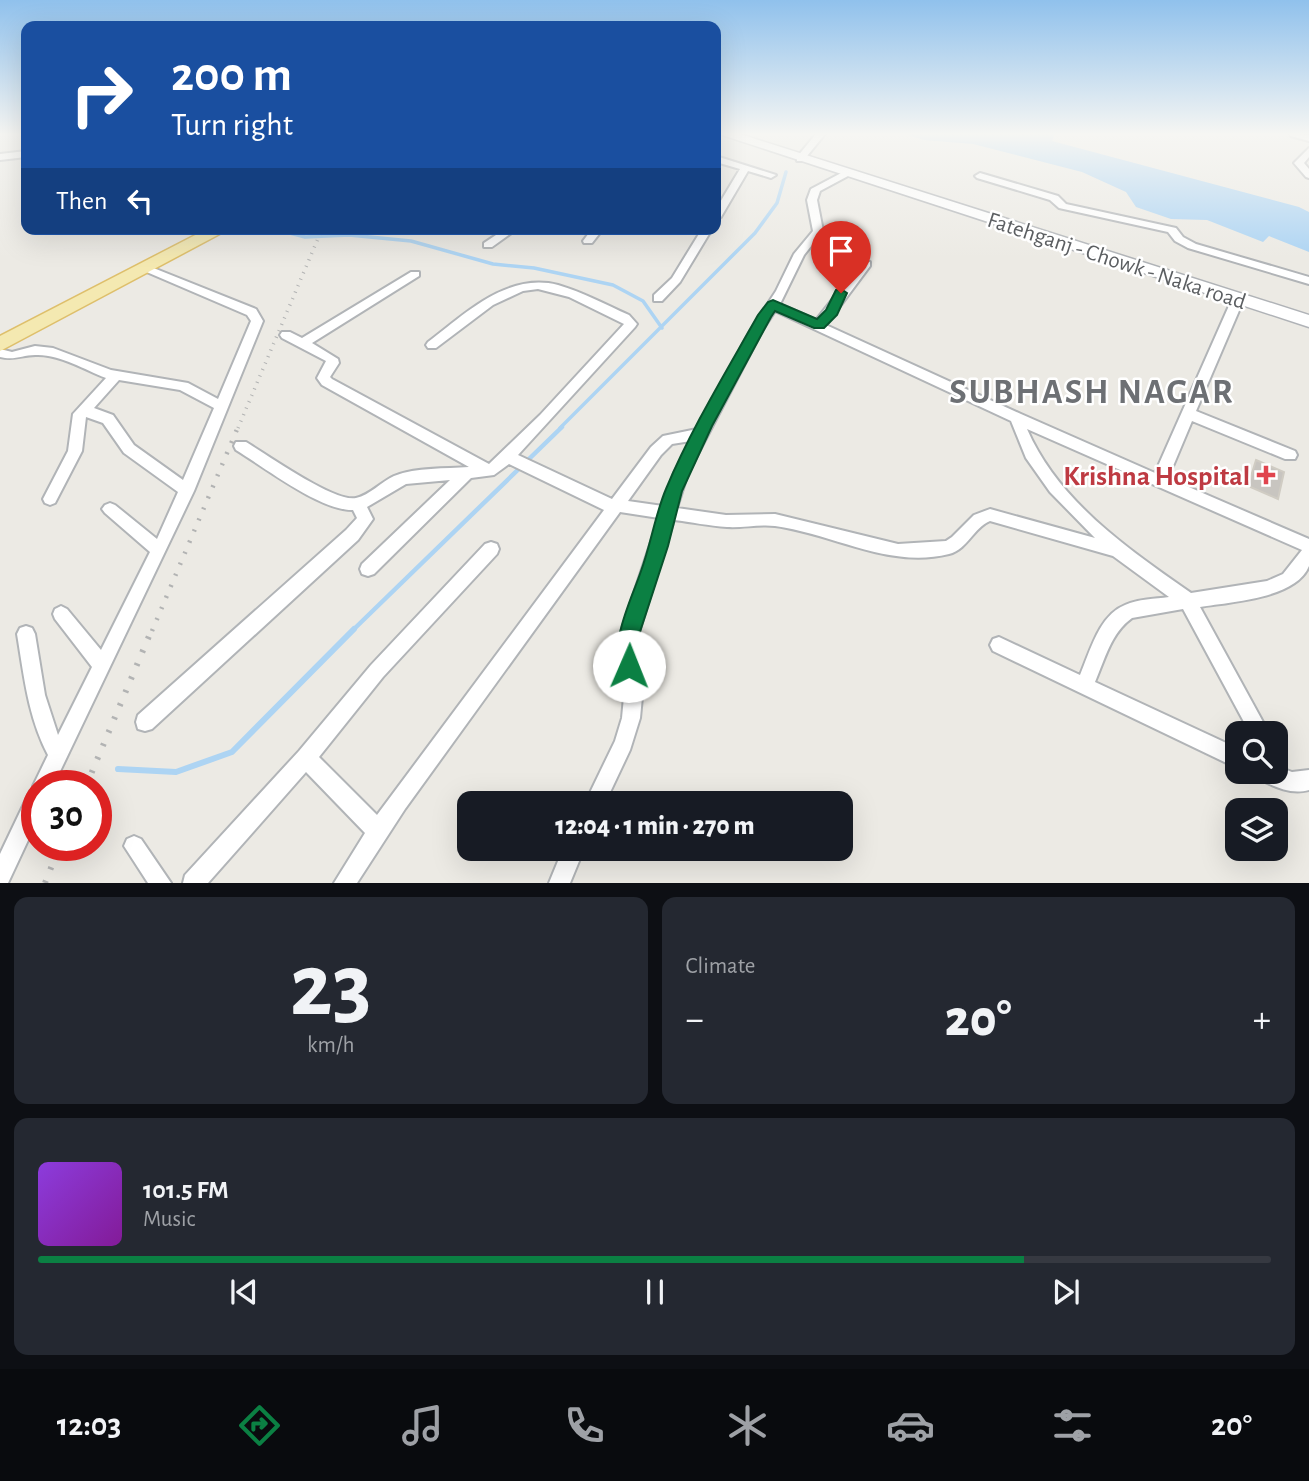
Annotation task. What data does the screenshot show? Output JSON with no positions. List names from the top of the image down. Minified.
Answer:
{"streets":{"street":["Fatehganj - Chowk - Naka road"]},"districts":["SUBHASH NAGAR"],"places":{"health":["Krishna Hospital"]},"page":{"turn":["200 m","Turn right"],"then":"Then","limit":"30","trip":"12:04 · 1 min · 270 m","tile":[["23","km/h"],"Climate"],"heat":["−","20°","+"],"song":["101.5 FM","Music"],"tabs":["12:03","20°"]}}
